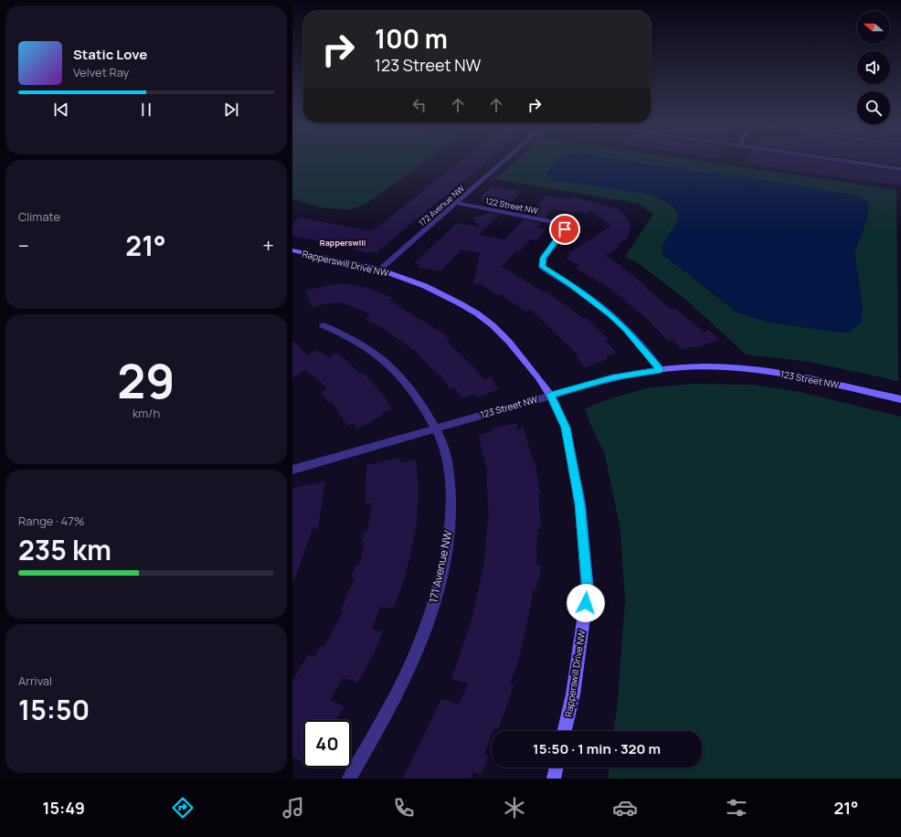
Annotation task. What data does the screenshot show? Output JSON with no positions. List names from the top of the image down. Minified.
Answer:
{"streets":{"street":["172 Avenue NW","122 Street NW","Rapperswill Drive NW","123 Street NW","171 Avenue NW"]},"crossings":[["172 Avenue NW","122 Street NW"],["172 Avenue NW","Rapperswill Drive NW"],["122 Street NW","123 Street NW"],["Rapperswill Drive NW","123 Street NW"],["123 Street NW","171 Avenue NW"]],"districts":["Rapperswill"],"north":"left","page":{"turn":["100 m","123 Street NW"],"song":["Static Love","Velvet Ray"],"tile":["Climate",["29","km/h"],["Range · 47%","235 km"],["Arrival","15:50"]],"heat":["−","21°","+"],"limit":"40","trip":"15:50 · 1 min · 320 m","tabs":["15:49","21°"]}}
